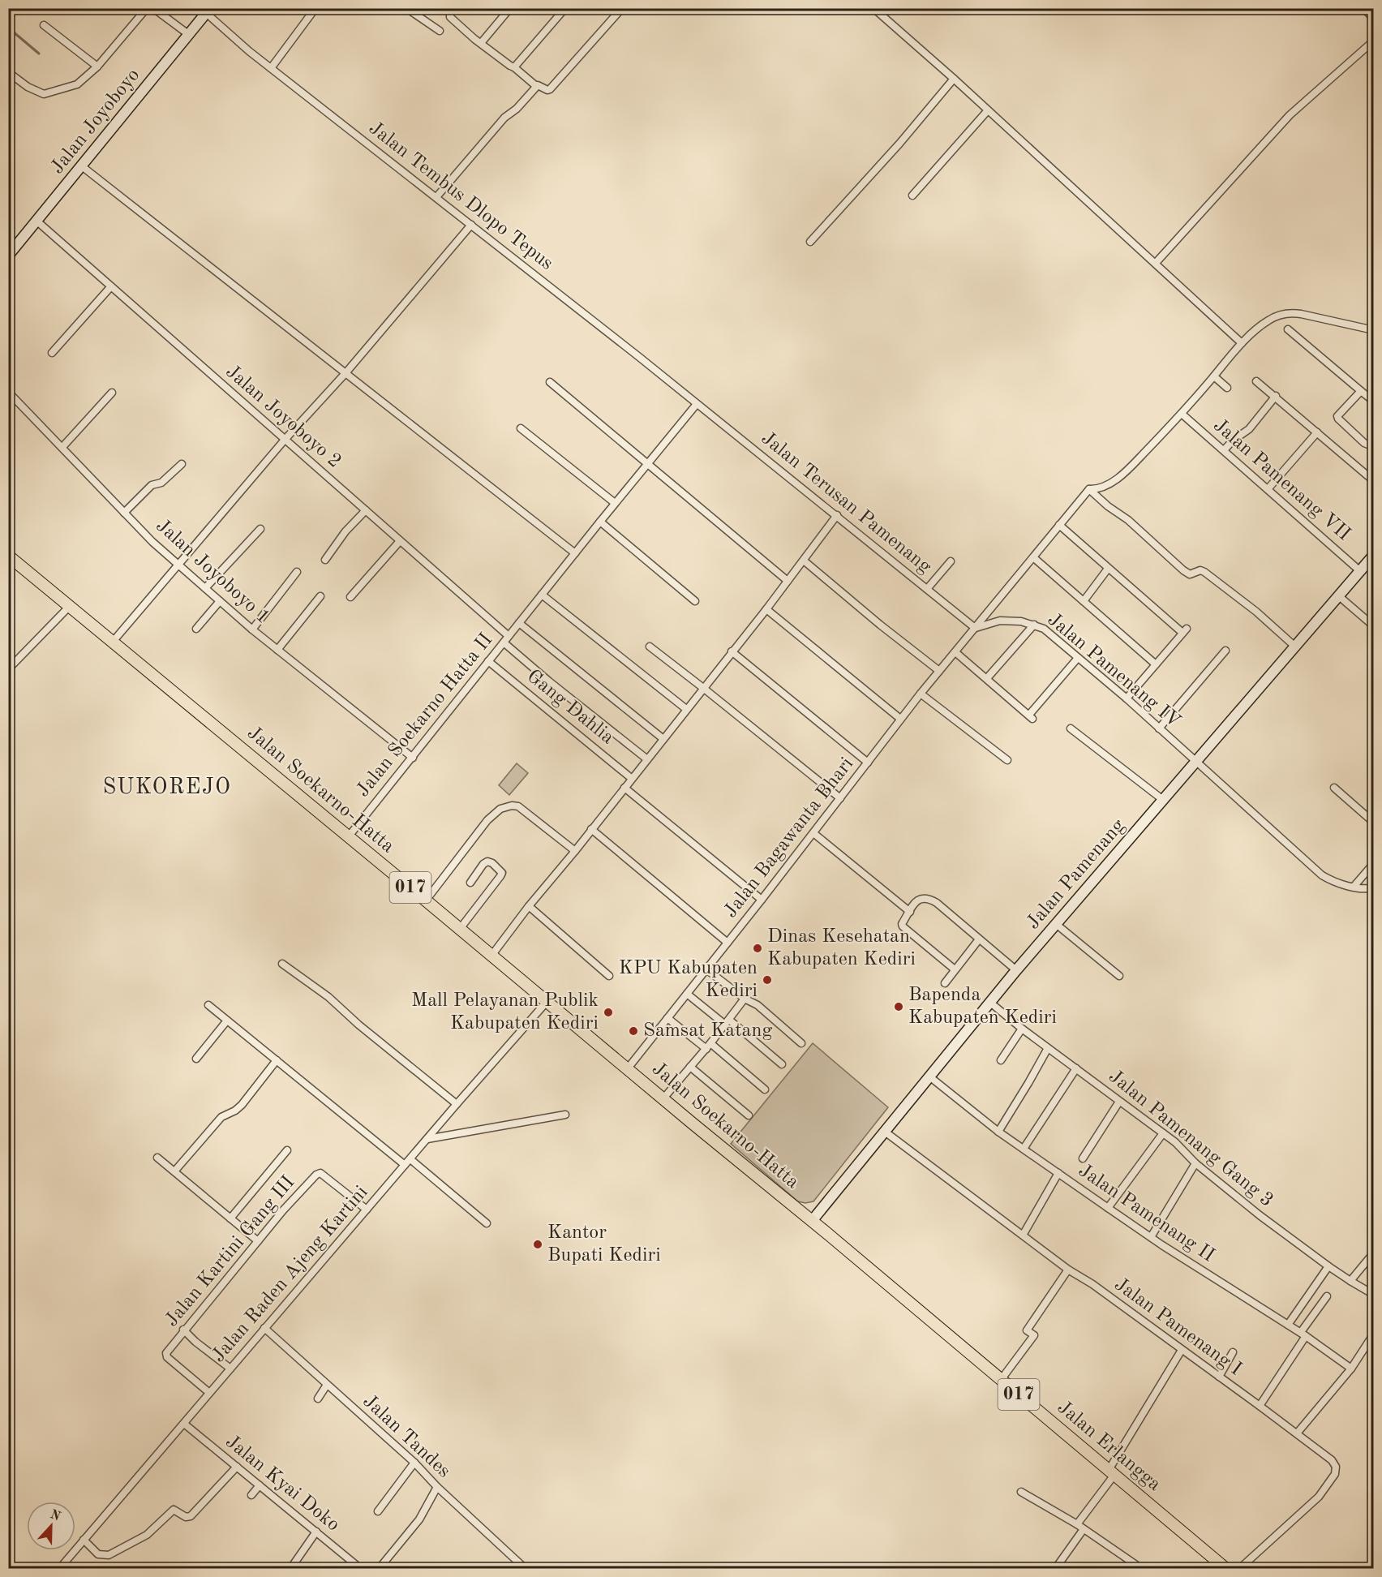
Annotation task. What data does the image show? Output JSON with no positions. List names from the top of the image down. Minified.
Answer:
{"streets":{"main road":["Jalan Joyoboyo","Jalan Soekarno-Hatta","Jalan Pamenang","017","Jalan Erlangga"],"street":["Jalan Tembus Dlopo Tepus","Jalan Joyoboyo 2","Jalan Pamenang VII","Jalan Terusan Pamenang","Jalan Joyoboyo 1","Jalan Pamenang IV","Gang Dahlia","Jalan Soekarno Hatta II","Jalan Bagawanta Bhari","Jalan Pamenang Gang 3","Jalan Pamenang II","Jalan Kartini Gang III","Jalan Raden Ajeng Kartini","Jalan Pamenang I","Jalan Tandes","Jalan Kyai Doko"]},"crossings":[["Jalan Joyoboyo","Jalan Tembus Dlopo Tepus"],["Jalan Joyoboyo","Jalan Joyoboyo 2"],["Jalan Tembus Dlopo Tepus","Jalan Terusan Pamenang"],["Jalan Tembus Dlopo Tepus","Jalan Soekarno Hatta II"],["Jalan Joyoboyo 2","Jalan Soekarno Hatta II"],["Jalan Pamenang VII","Jalan Pamenang"],["Jalan Terusan Pamenang","Jalan Pamenang IV"],["Jalan Terusan Pamenang","Jalan Soekarno Hatta II"],["Jalan Terusan Pamenang","Jalan Bagawanta Bhari"],["Jalan Joyoboyo 1","Jalan Soekarno Hatta II"],["Jalan Pamenang IV","Jalan Bagawanta Bhari"],["Jalan Pamenang IV","Jalan Pamenang"],["Gang Dahlia","Jalan Soekarno Hatta II"],["Jalan Soekarno Hatta II","Jalan Soekarno-Hatta"],["Jalan Soekarno-Hatta","Jalan Bagawanta Bhari"],["Jalan Soekarno-Hatta","Jalan Pamenang"],["Jalan Soekarno-Hatta","Jalan Raden Ajeng Kartini"],["Jalan Soekarno-Hatta","Jalan Erlangga"],["Jalan Pamenang","Jalan Pamenang Gang 3"],["Jalan Pamenang","Jalan Pamenang II"],["Jalan Pamenang","Jalan Pamenang I"],["Jalan Pamenang","Jalan Erlangga"],["Jalan Kartini Gang III","Jalan Raden Ajeng Kartini"],["Jalan Raden Ajeng Kartini","Jalan Tandes"],["Jalan Raden Ajeng Kartini","Jalan Kyai Doko"]],"districts":["SUKOREJO"],"places":["Dinas Kesehatan Kabupaten Kediri","KPU Kabupaten Kediri","Bapenda Kabupaten Kediri","Mall Pelayanan Publik Kabupaten Kediri","Samsat Katang","Kantor Bupati Kediri"],"north":"top"}
